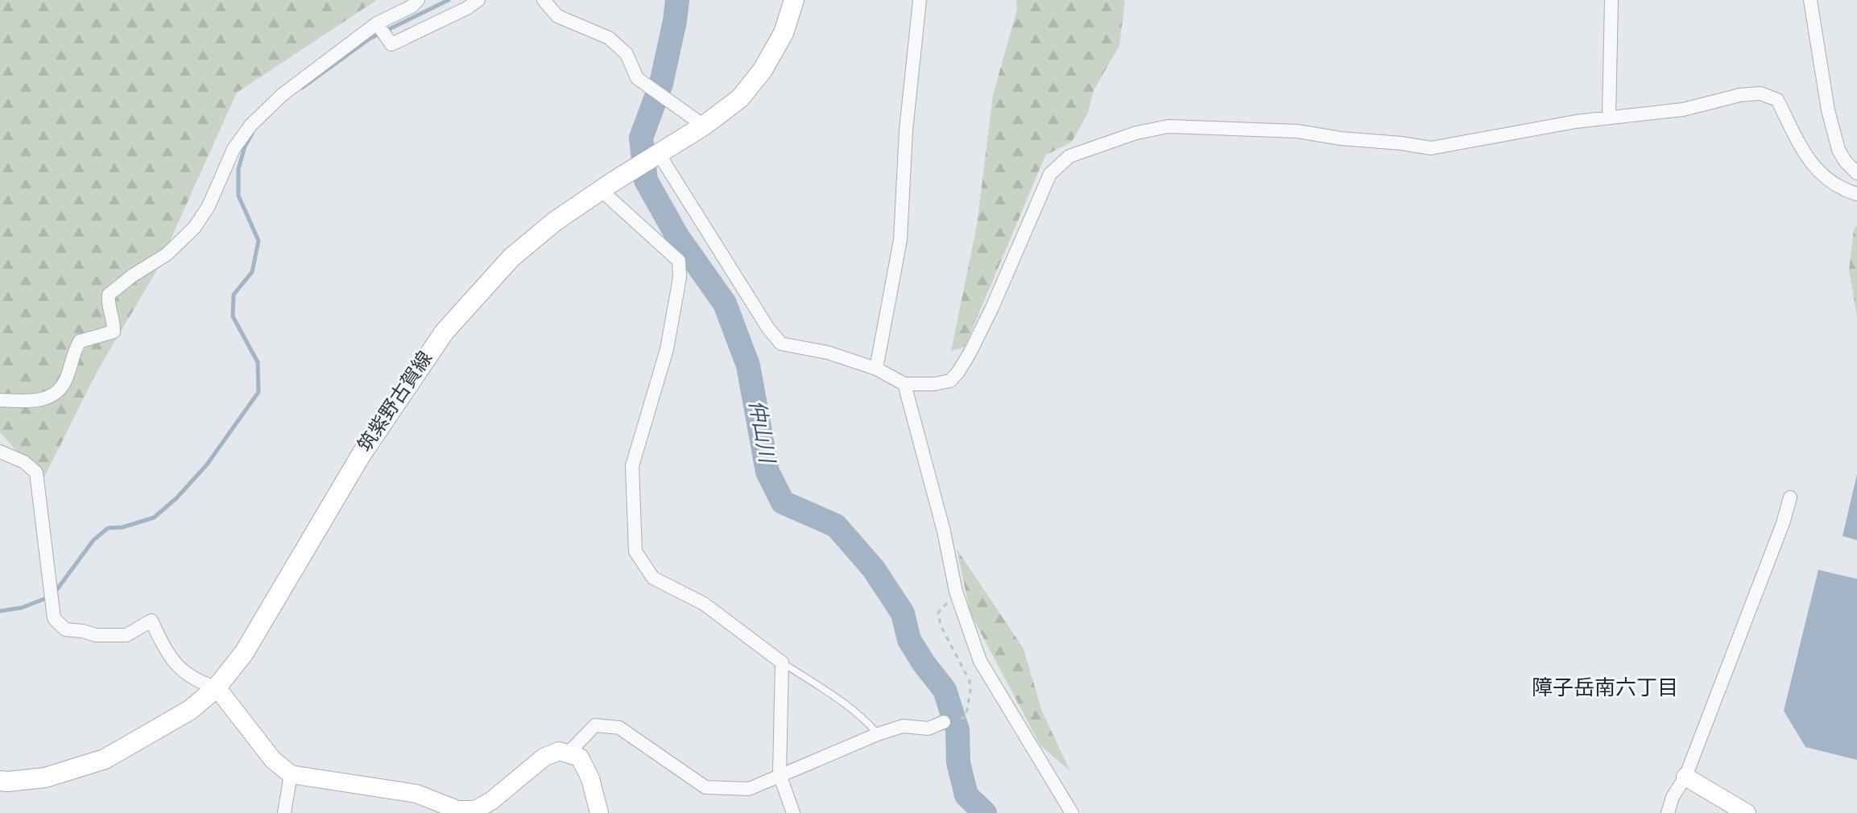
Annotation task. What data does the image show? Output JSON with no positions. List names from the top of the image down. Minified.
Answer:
{"streets":{"main road":["筑紫野古賀線"]},"districts":["障子岳南六丁目"],"water":["仲山川"]}
